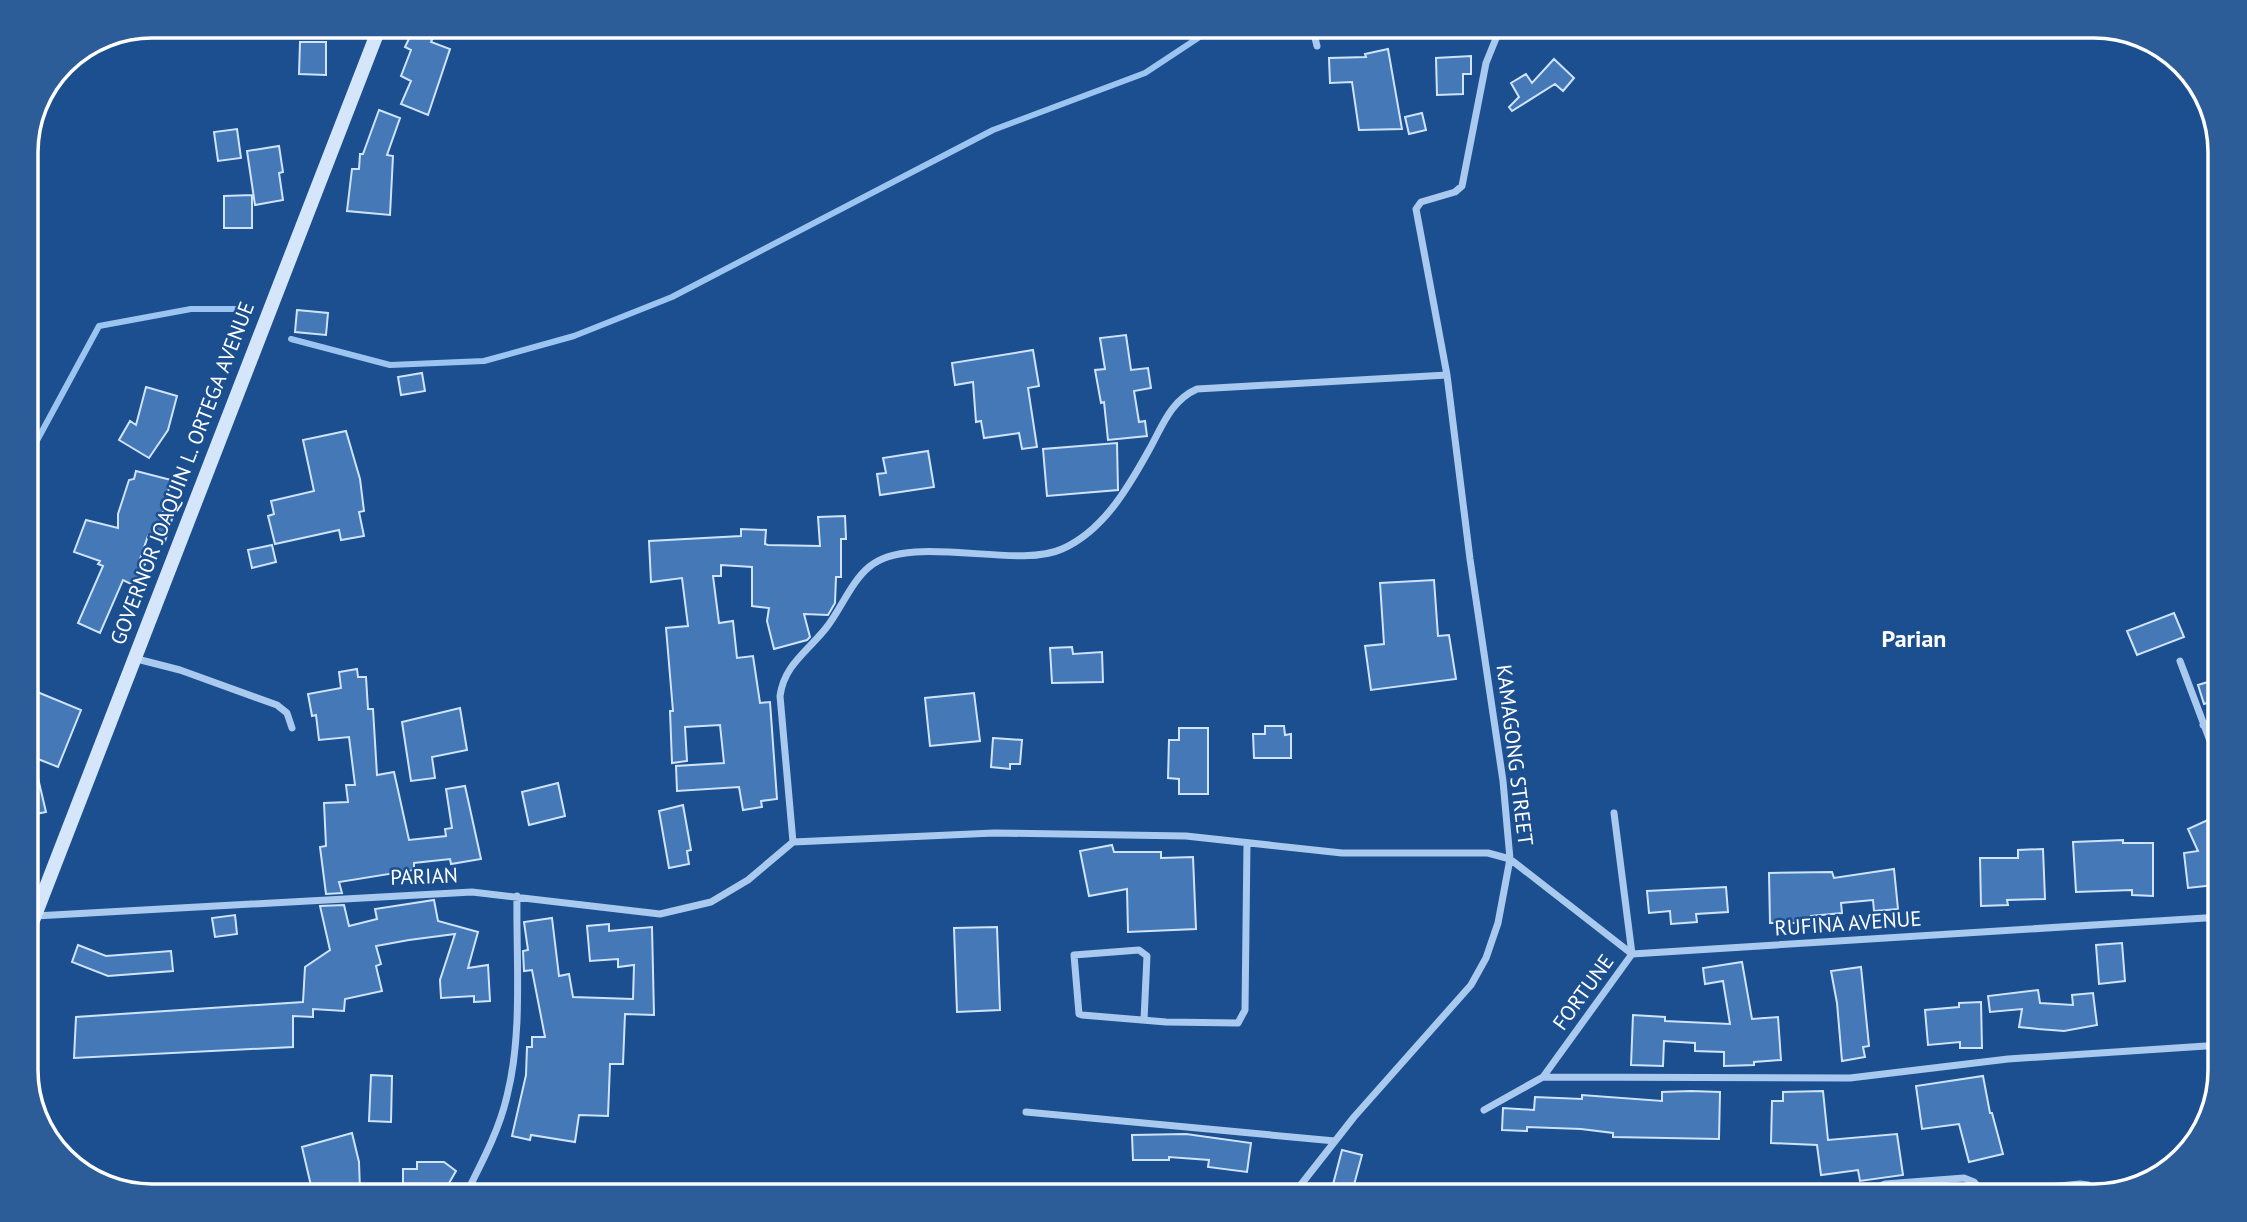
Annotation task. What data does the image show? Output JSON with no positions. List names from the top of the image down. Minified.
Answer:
{"streets":{"main road":["GOVERNOR JOAQUIN L. ORTEGA AVENUE"],"street":["KAMAGONG STREET","PARIAN","RUFINA AVENUE","FORTUNE"]},"crossings":[["RUFINA AVENUE","FORTUNE"]],"districts":["Parian"]}
